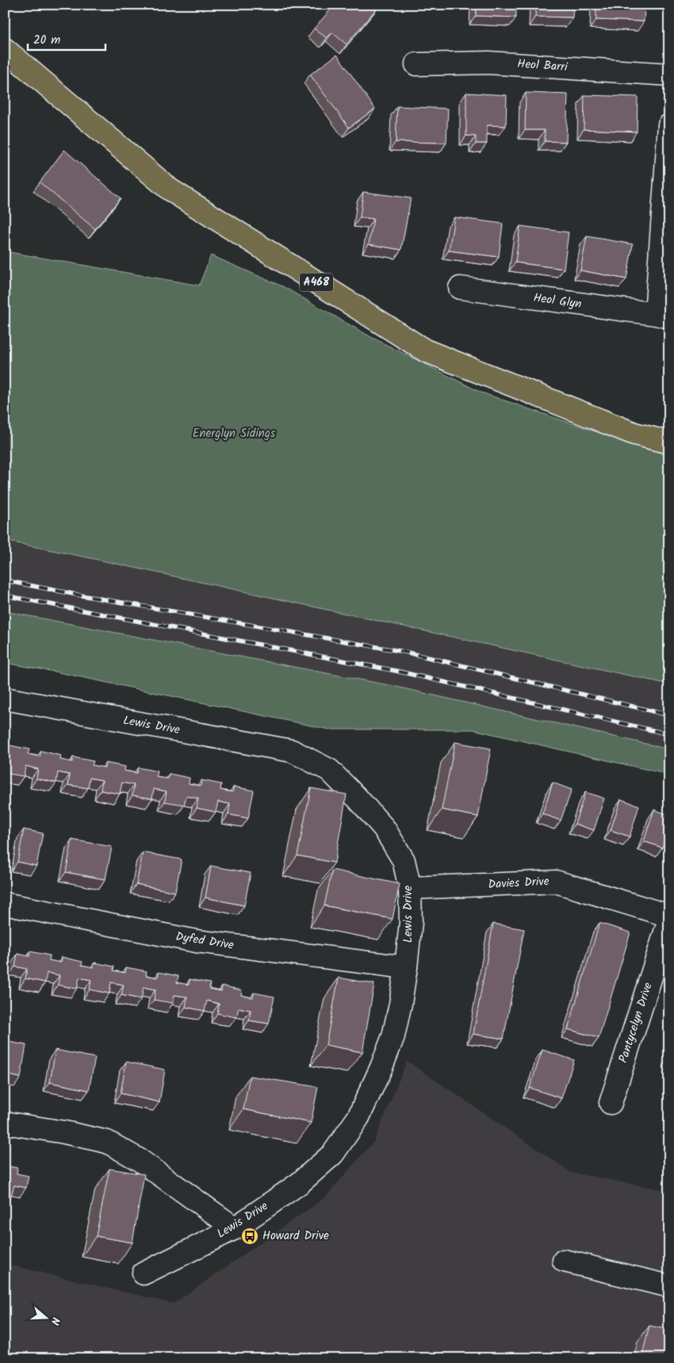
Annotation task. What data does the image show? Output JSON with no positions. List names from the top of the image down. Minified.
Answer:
{"streets":{"main road":["A468"],"street":["Heol Barri","Heol Glyn","Lewis Drive","Davies Drive","Dyfed Drive","Pantycelyn Drive"]},"crossings":[["Lewis Drive","Davies Drive"],["Lewis Drive","Dyfed Drive"]],"parks":["Energlyn Sidings"],"places":{"bus stop":["Howard Drive"]},"scale_bar":"20 m","north":"right"}
